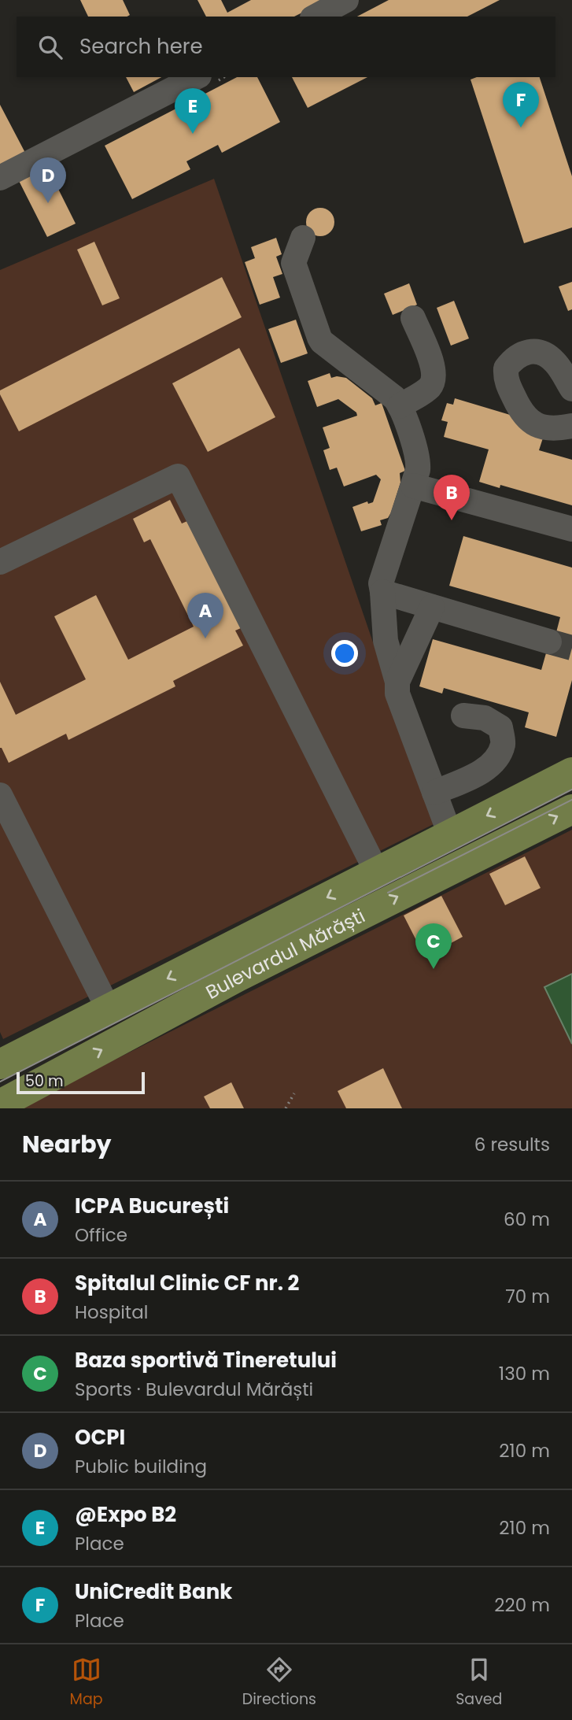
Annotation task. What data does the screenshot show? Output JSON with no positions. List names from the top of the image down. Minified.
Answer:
{"streets":{"main road":["Bulevardul Mărăști"]},"scale_bar":"50 m","page":{"search":"Search here","pins":["F","E","D","B","A","C"],"scale":"50 m","heading":["Nearby","6 results"],"list":[{"mark":"A","name":"ICPA București","note":"Office","value":"60 m"},{"mark":"B","name":"Spitalul Clinic CF nr. 2","note":"Hospital","value":"70 m"},{"mark":"C","name":"Baza sportivă Tineretului","note":"Sports · Bulevardul Mărăști","value":"130 m"},{"mark":"D","name":"OCPI","note":"Public building","value":"210 m"},{"mark":"E","name":"@Expo B2","note":"Place","value":"210 m"},{"mark":"F","name":"UniCredit Bank","note":"Place","value":"220 m"}],"nav":["Map","Directions","Saved"]}}
